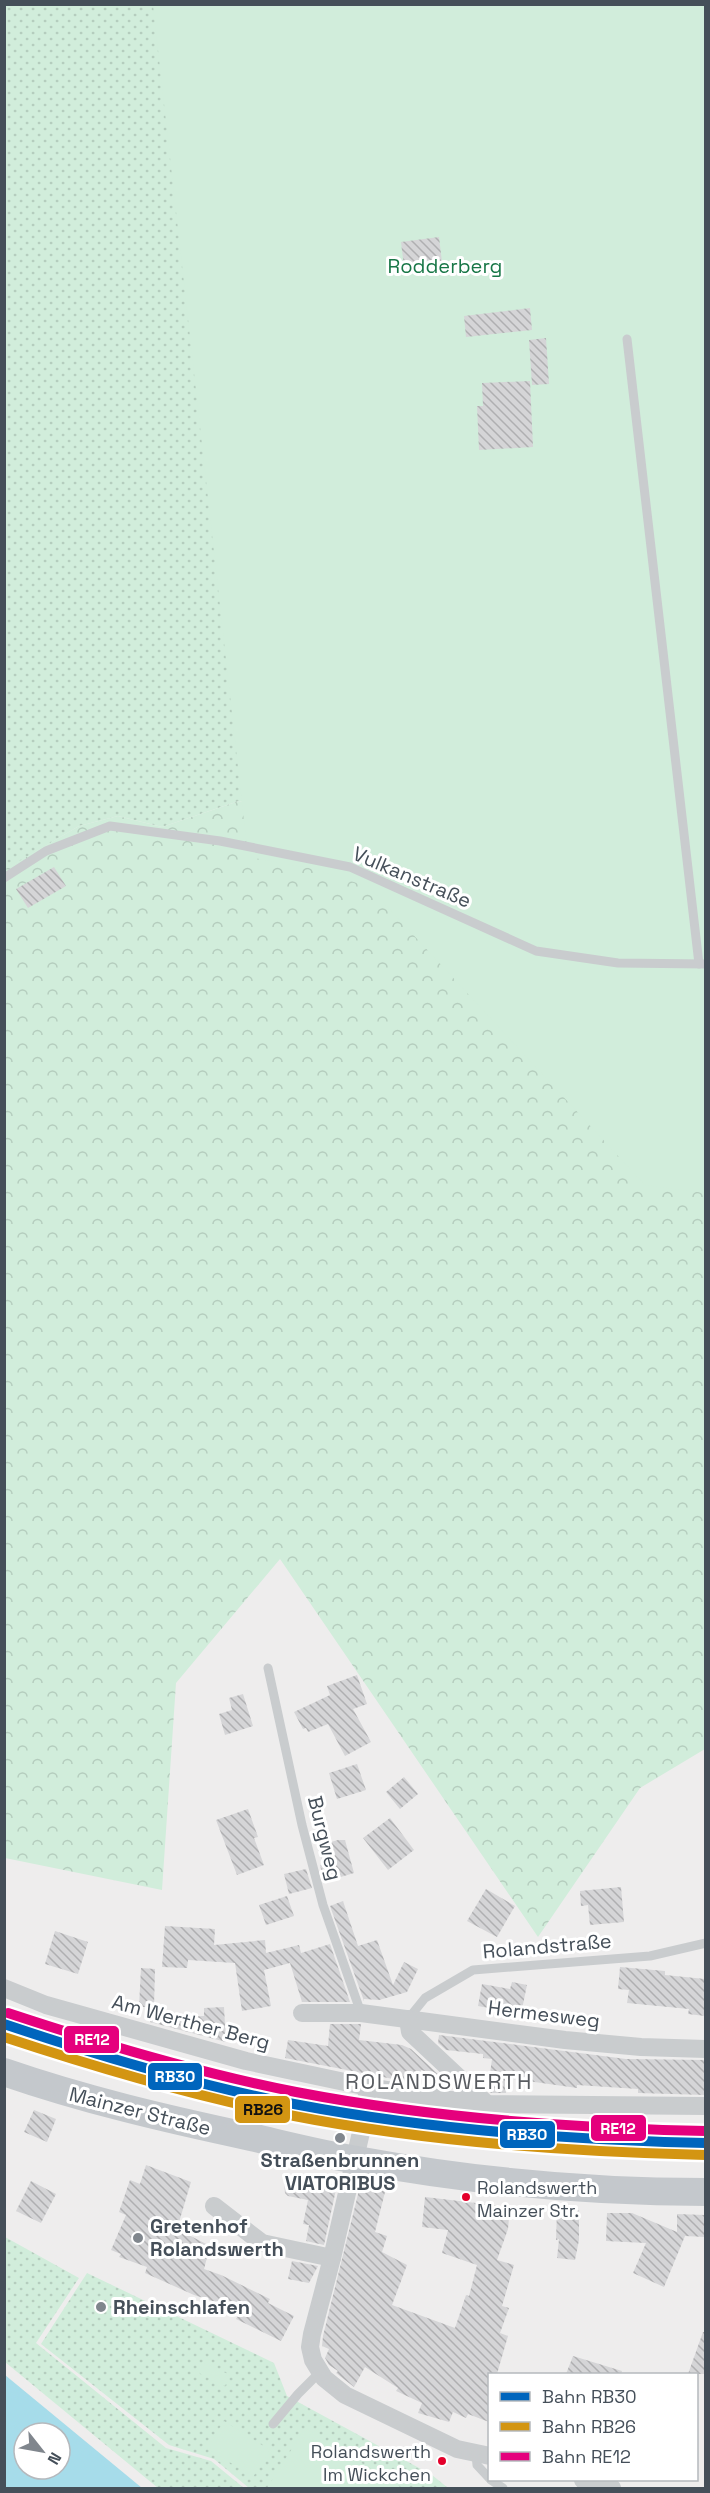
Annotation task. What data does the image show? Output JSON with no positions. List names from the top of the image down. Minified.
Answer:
{"streets":{"main road":["Mainzer Straße"],"street":["Hermesweg","Am Werther Berg"],"lane":["Vulkanstraße","Burgweg","Rolandstraße"]},"crossings":[["Burgweg","Hermesweg"],["Rolandstraße","Hermesweg"]],"districts":["ROLANDSWERTH"],"parks":["Rodderberg"],"places":["Straßenbrunnen VIATORIBUS","Rolandswerth Mainzer Str.","Gretenhof Rolandswerth","Rheinschlafen","Rolandswerth Im Wickchen"],"lines":["rail line RE12","rail line RB30","rail line RB26"],"legend":["Bahn RB30","Bahn RB26","Bahn RE12"],"north":"bottom right"}
